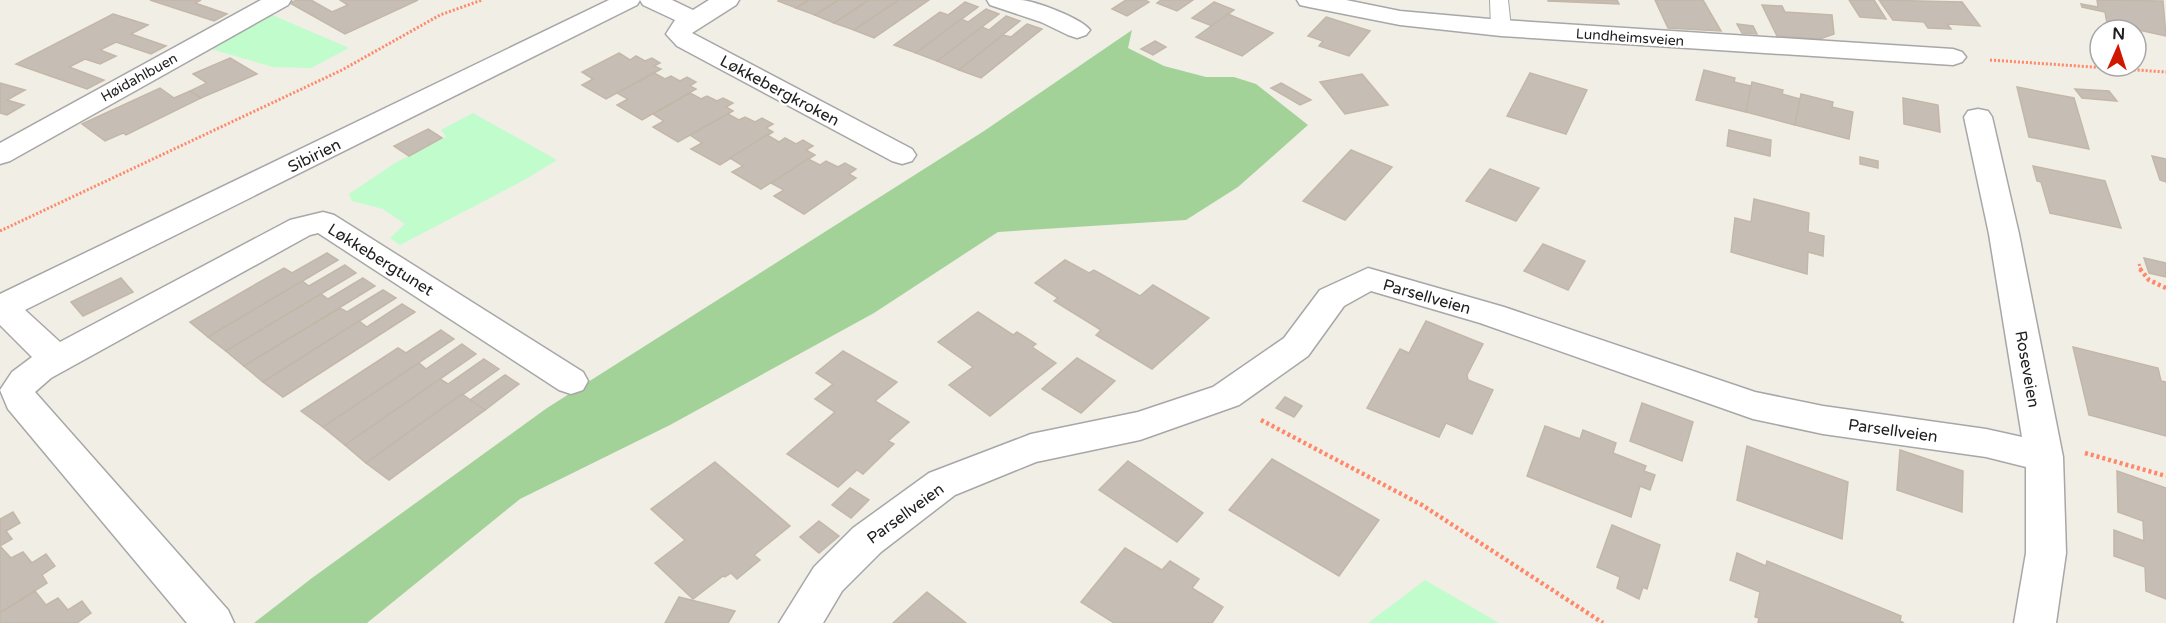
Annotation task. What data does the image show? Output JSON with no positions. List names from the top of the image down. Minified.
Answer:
{"streets":{"street":["Lundheimsveien","Høidahlbuen","Løkkebergkroken","Sibirien","Løkkebergtunet","Parsellveien","Roseveien"]},"crossings":[["Parsellveien","Roseveien"]],"north":"top"}
